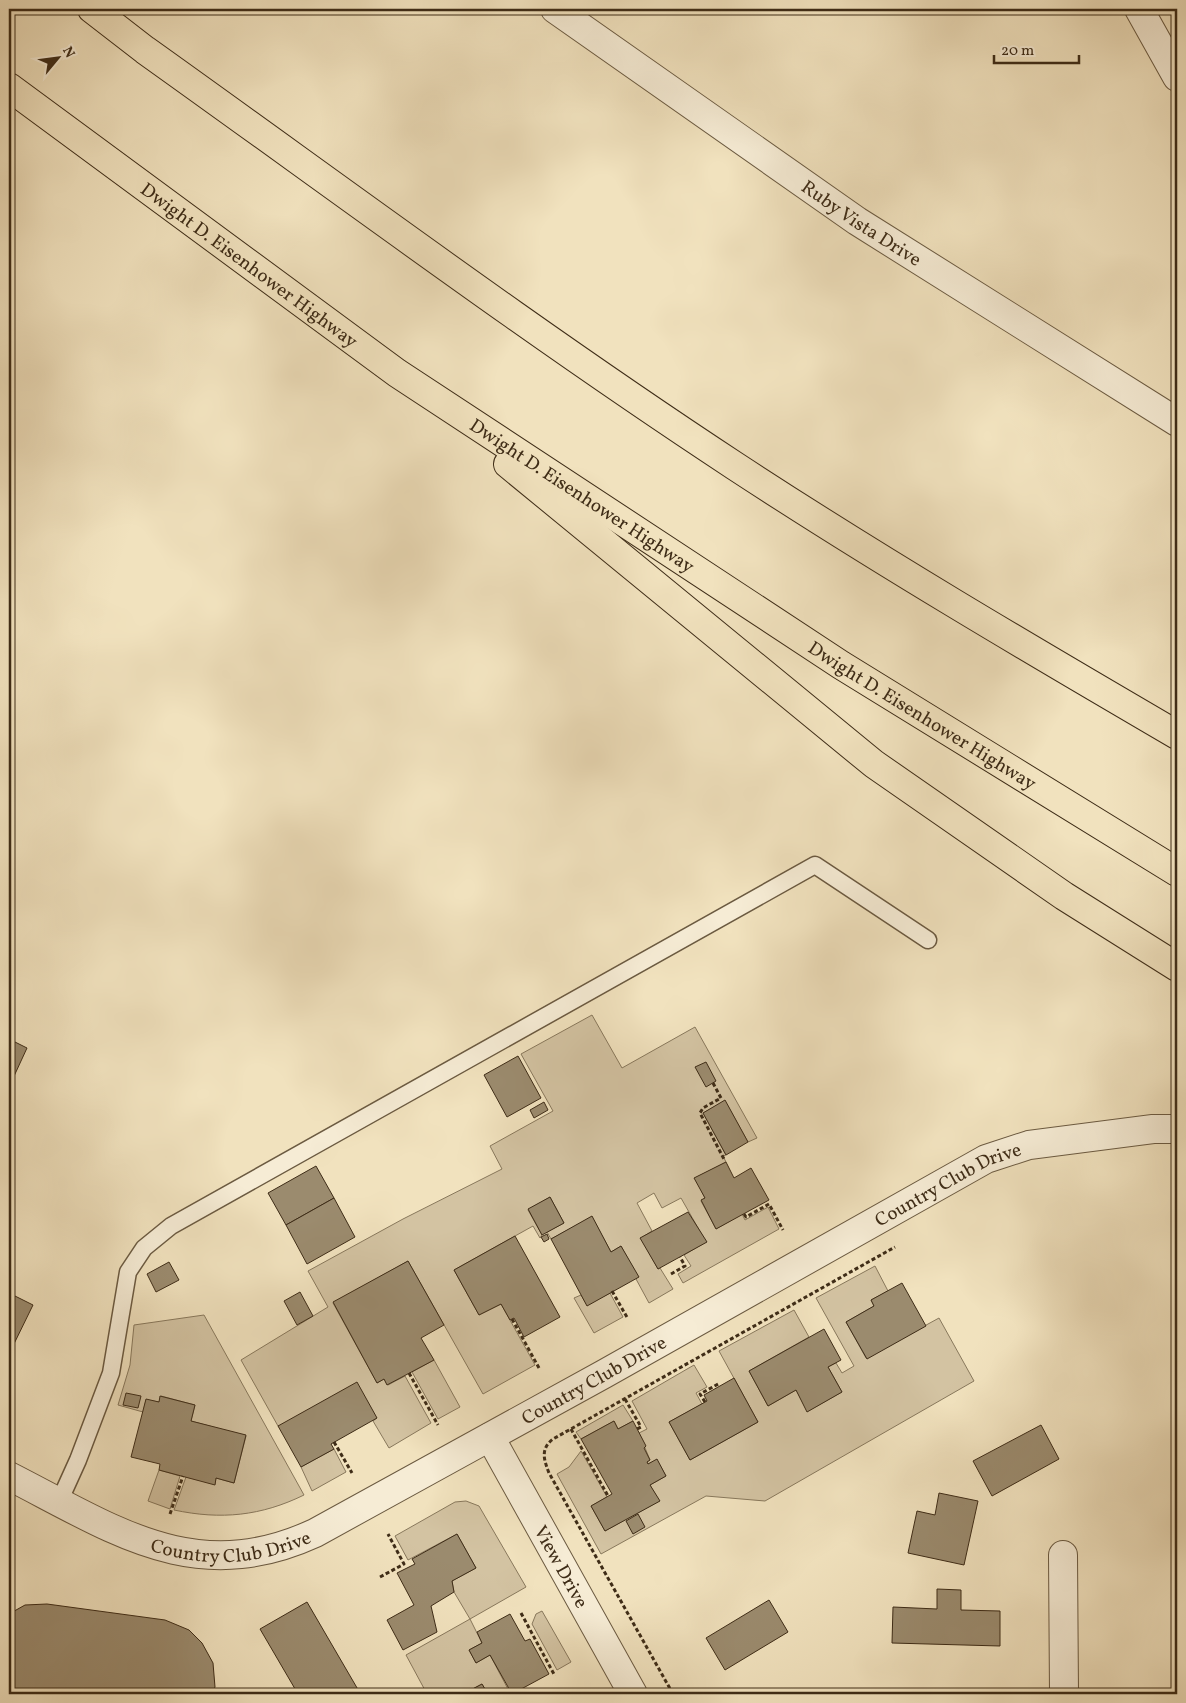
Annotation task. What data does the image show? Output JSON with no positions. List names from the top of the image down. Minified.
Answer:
{"streets":{"highway":["Dwight D. Eisenhower Highway"],"street":["Ruby Vista Drive","Country Club Drive","View Drive"]},"crossings":[["Country Club Drive","View Drive"]],"scale_bar":"20 m","north":"top right"}
